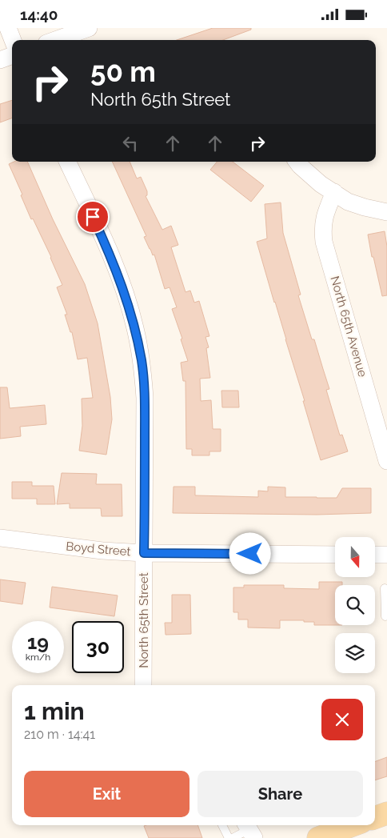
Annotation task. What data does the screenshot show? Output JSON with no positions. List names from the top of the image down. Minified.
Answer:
{"streets":{"street":["North 65th Avenue","Boyd Street","North 65th Street"]},"crossings":[["Boyd Street","North 65th Street"]],"north":"bottom","page":{"status":"14:40","turn":["50 m","North 65th Street"],"speed":"19 km/h","limit":"30","heading":["1 min","210 m · 14:41"],"buttons":["Exit","Share"]}}
